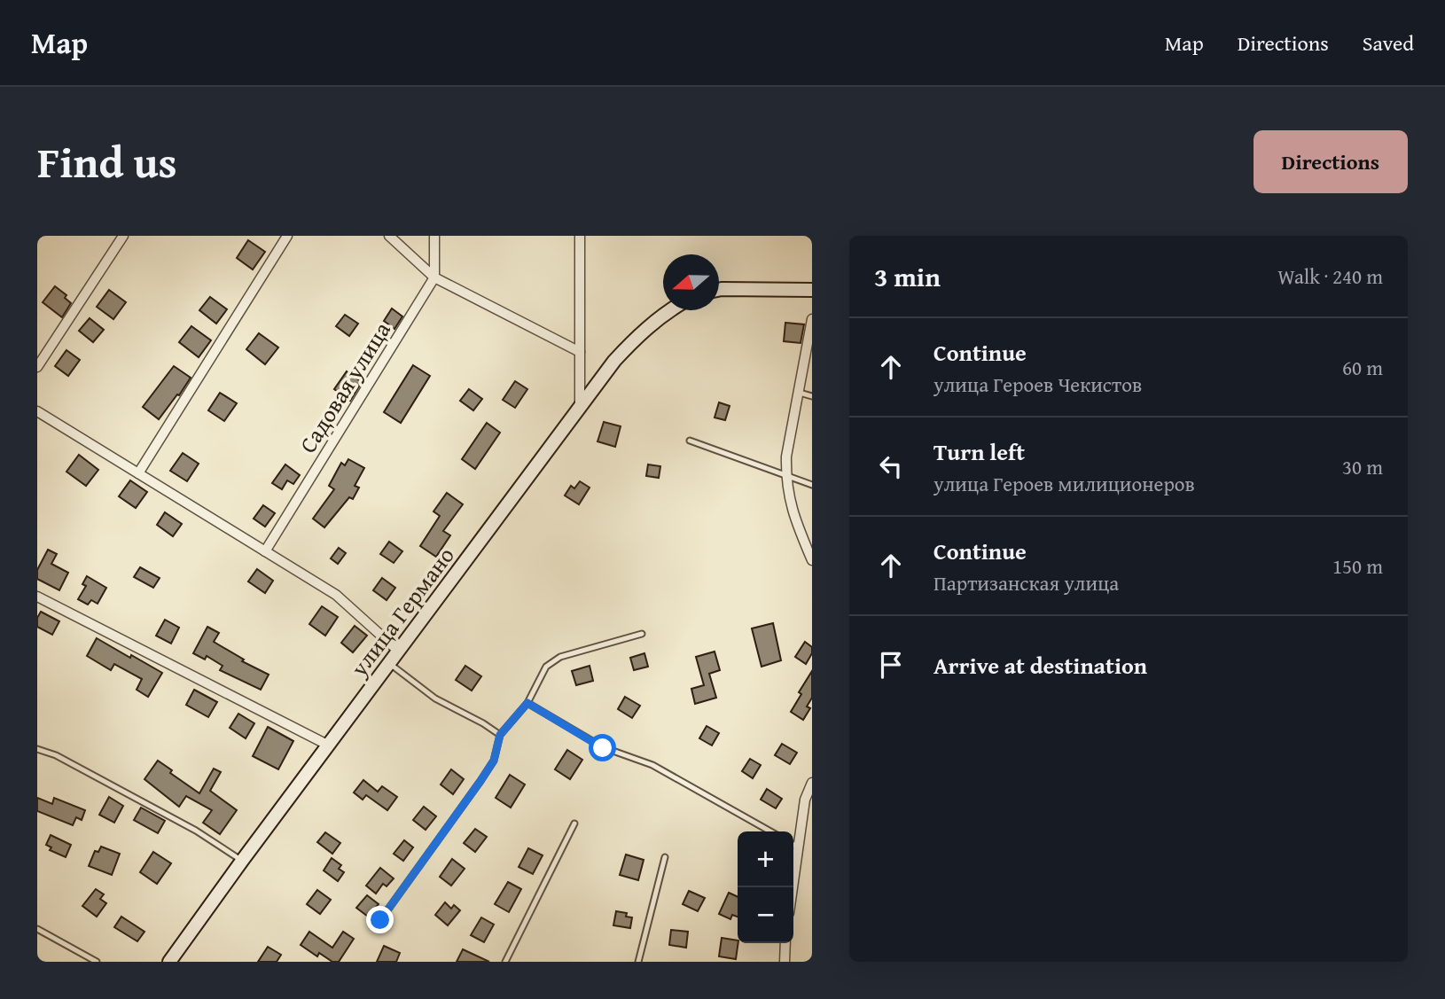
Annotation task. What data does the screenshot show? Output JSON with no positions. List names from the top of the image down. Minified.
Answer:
{"streets":{"main road":["улица Германо"],"street":["Садовая улица"]},"north":"left","page":{"header":"Map","nav":["Map","Directions","Saved"],"title":"Find us","buttons":"Directions","heading":["3 min","Walk · 240 m"],"list":[["Continue","улица Героев Чекистов","60 m"],["Turn left","улица Героев милиционеров","30 m"],["Continue","Партизанская улица","150 m"],"Arrive at destination"],"map_buttons":["+","−"]}}
